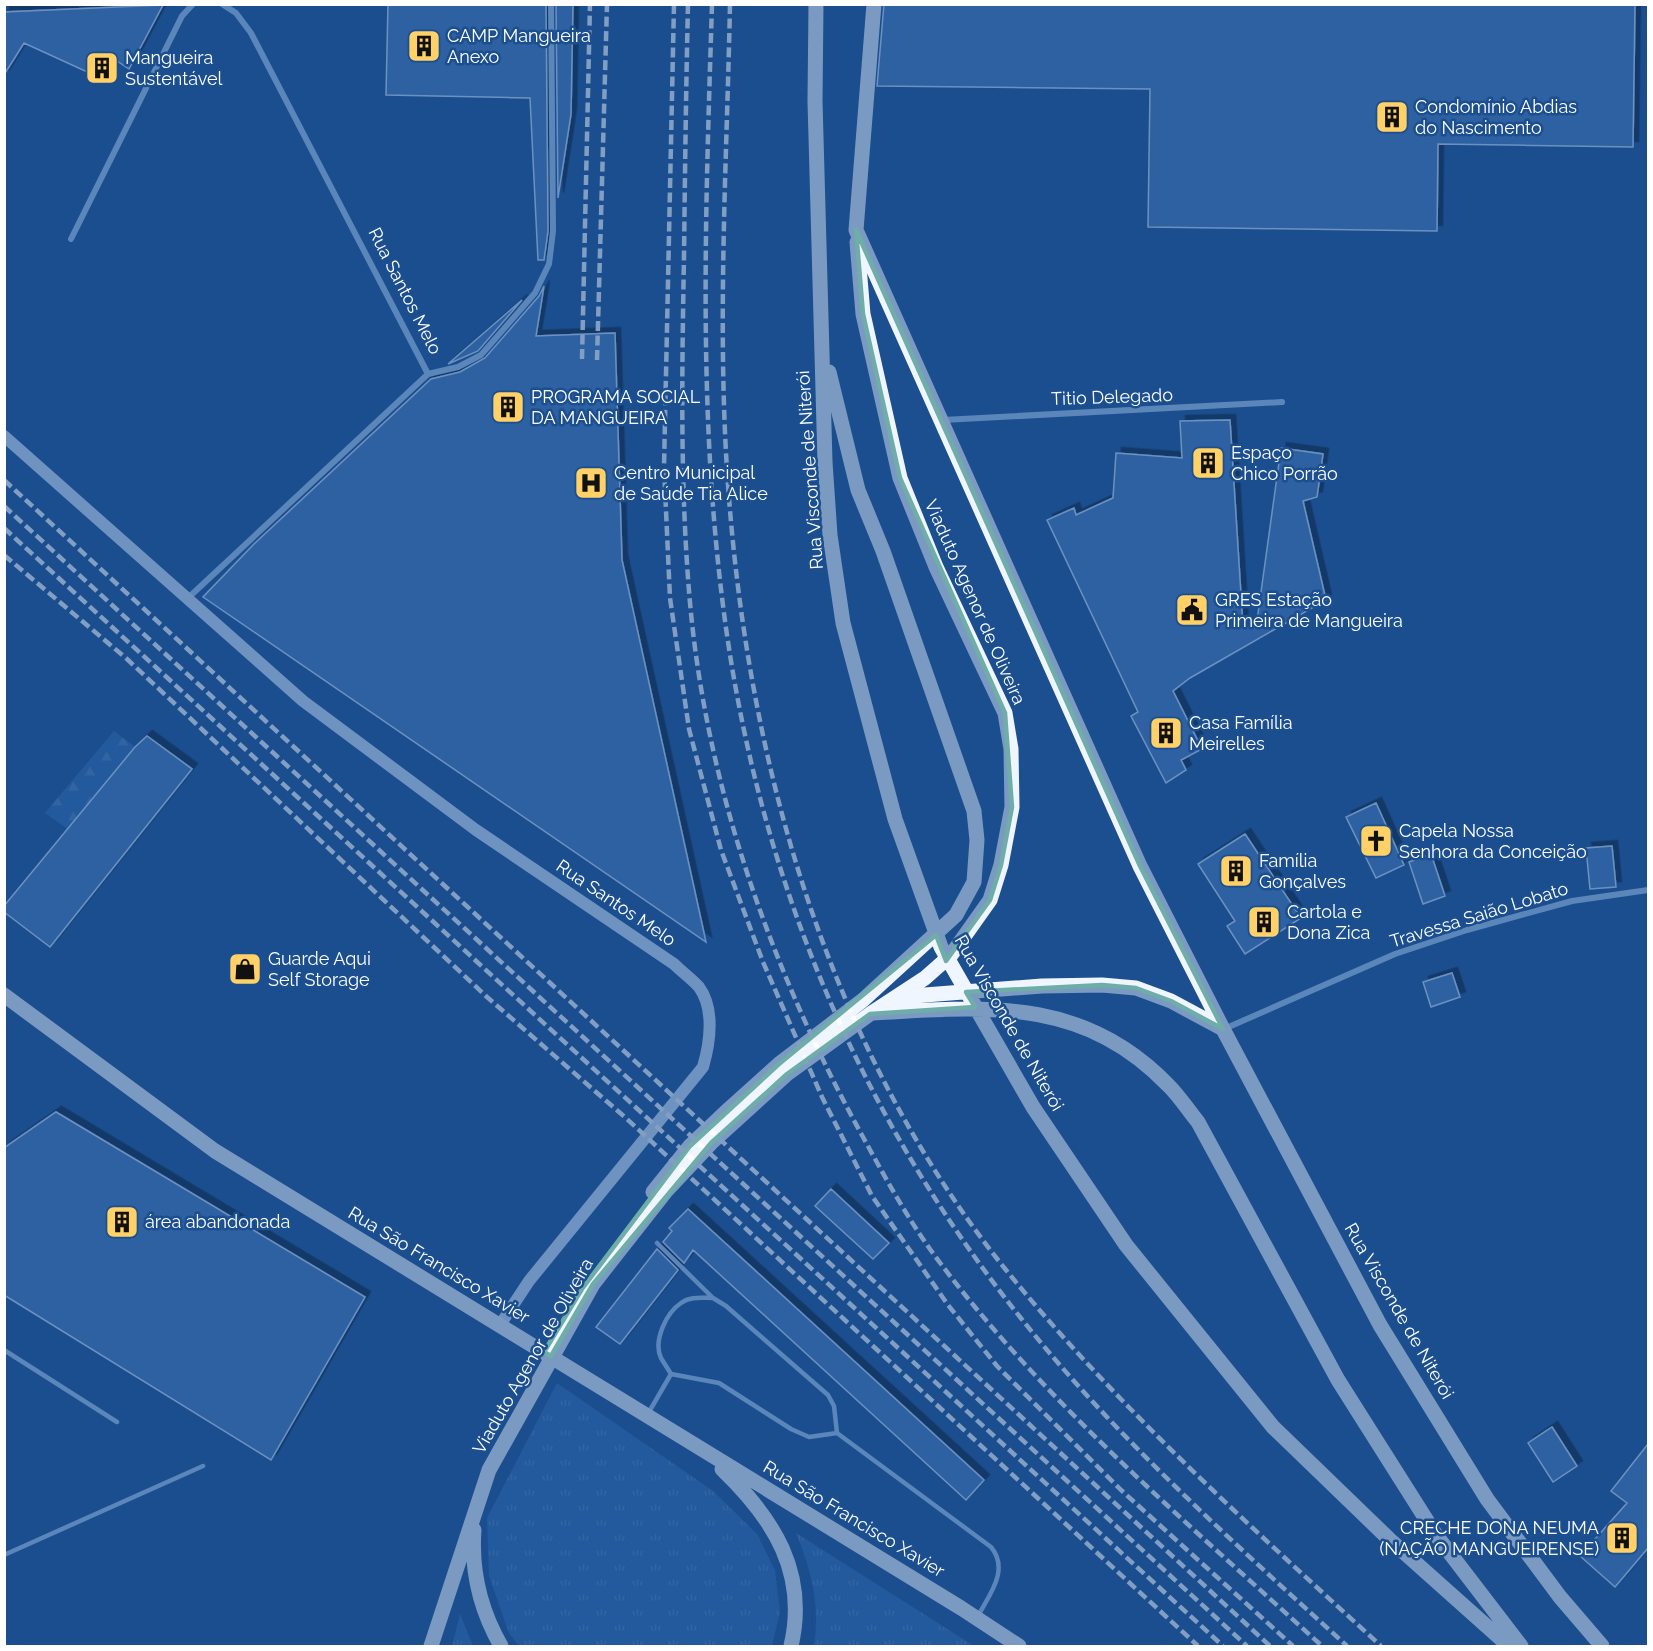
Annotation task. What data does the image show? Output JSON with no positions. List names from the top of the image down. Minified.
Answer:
{"streets":{"main road":["Rua Santos Melo","Rua Visconde de Niterói","Viaduto Agenor de Oliveira","Rua São Francisco Xavier"],"street":["Titio Delegado","Travessa Saião Lobato"]},"crossings":[["Rua Santos Melo","Rua São Francisco Xavier"],["Titio Delegado","Rua Visconde de Niterói"],["Rua Visconde de Niterói","Viaduto Agenor de Oliveira"],["Rua Visconde de Niterói","Travessa Saião Lobato"]],"places":{"building":["CAMP Mangueira Anexo","Mangueira Sustentável","Condomínio Abdias do Nascimento","PROGRAMA SOCIAL DA MANGUEIRA","Espaço Chico Porrão","Casa Família Meirelles","Família Gonçalves","Cartola e Dona Zica","área abandonada","CRECHE DONA NEUMA (NAÇÃO MANGUEIRENSE)"],"hospital":["Centro Municipal de Saúde Tia Alice"],"public building":["GRES Estação Primeira de Mangueira"],"church":["Capela Nossa Senhora da Conceição"],"shop":["Guarde Aqui Self Storage"]}}
